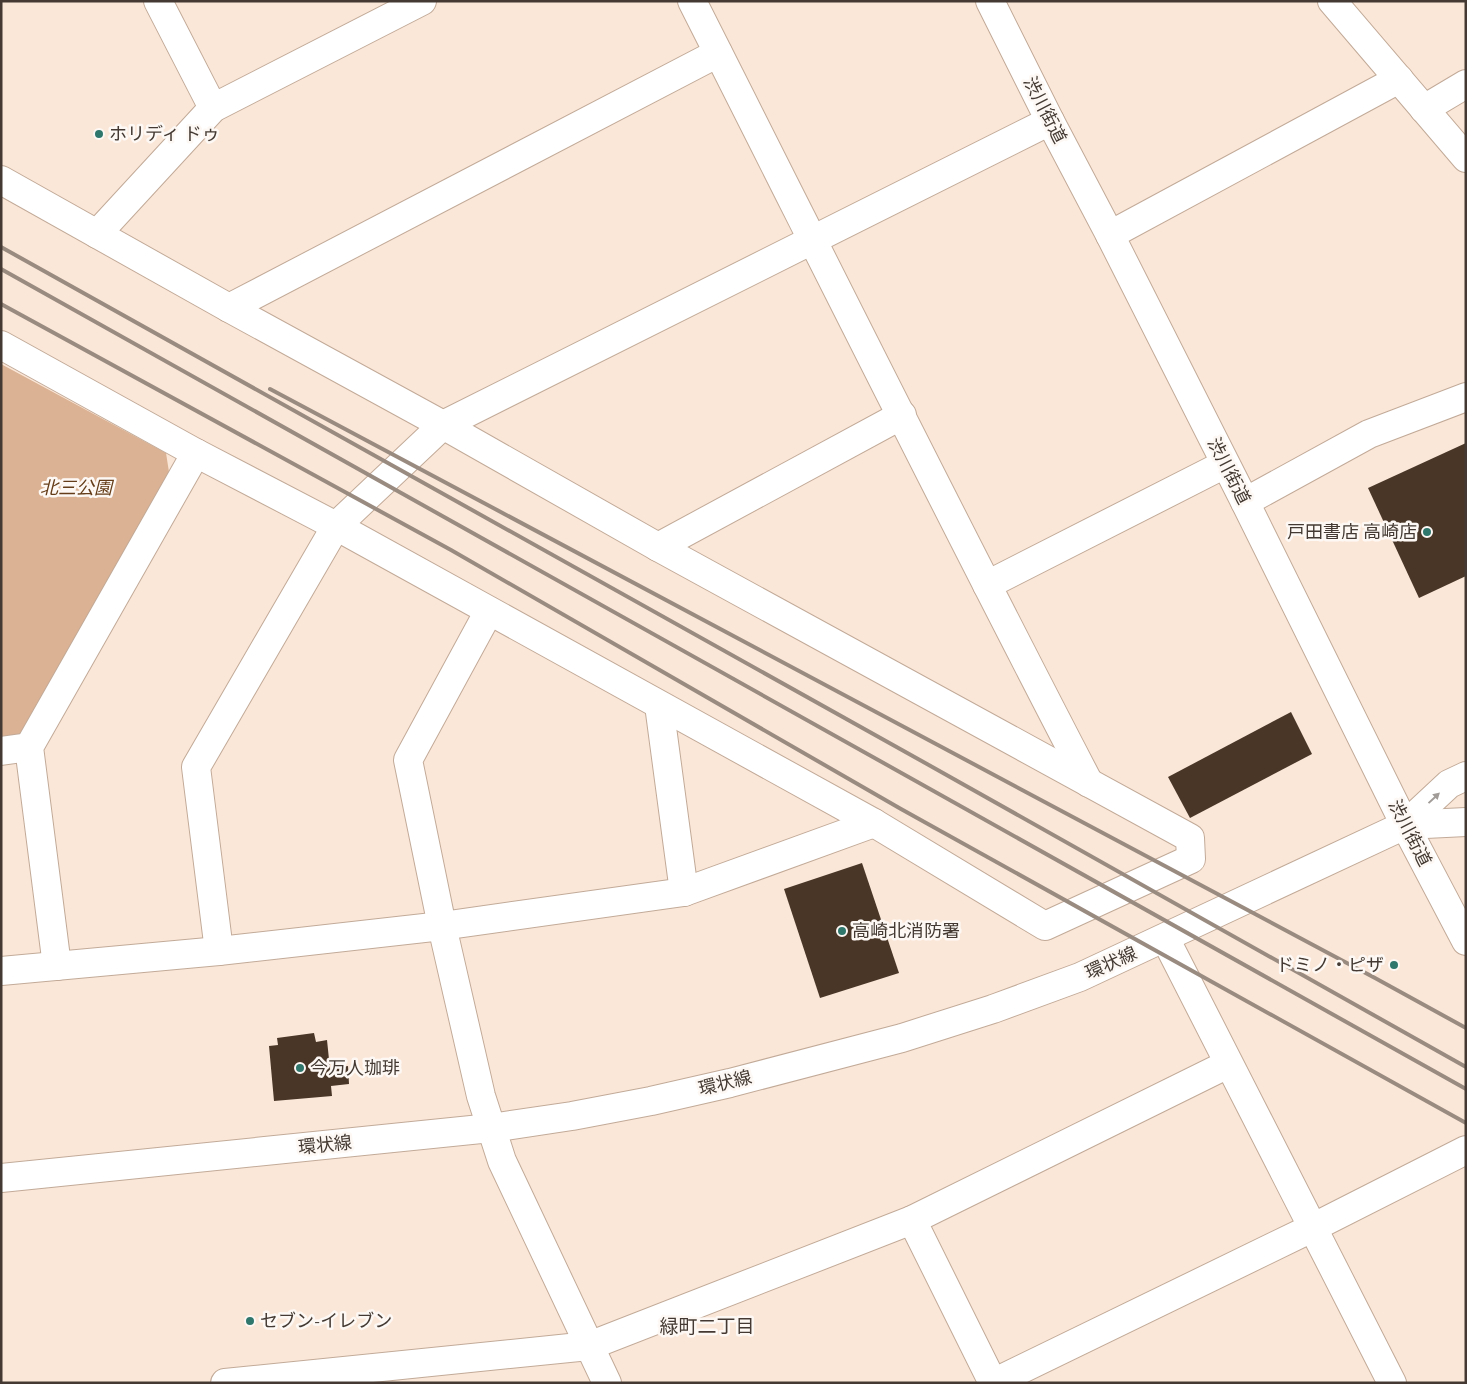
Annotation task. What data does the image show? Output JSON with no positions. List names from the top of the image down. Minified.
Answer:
{"streets":{"street":["渋川街道","環状線"]},"crossings":[["渋川街道","環状線"]],"districts":["緑町二丁目"],"parks":["北三公園"],"places":["ホリディ ドゥ","戸田書店 高崎店","高崎北消防署","ドミノ・ピザ","今万人珈琲","セブン-イレブン"]}
